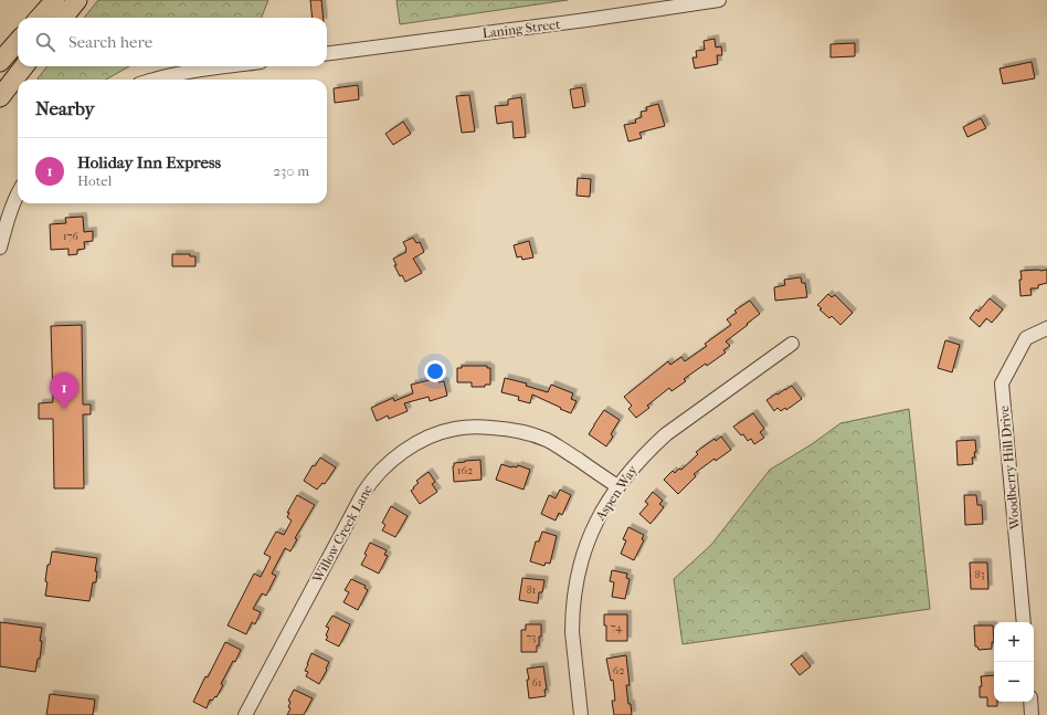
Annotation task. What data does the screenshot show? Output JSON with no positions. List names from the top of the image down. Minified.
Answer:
{"streets":{"street":["Laning Street","Woodberry Hill Drive","Aspen Way","Willow Creek Lane"]},"crossings":[["Aspen Way","Willow Creek Lane"]],"house_numbers":["176","162","83","81","74","73","62","61"],"page":{"search":"Search here","heading":"Nearby","list":[{"mark":"1","name":"Holiday Inn Express","note":"Hotel","value":"230 m"}],"pins":"1","map_buttons":["+","−"]}}
